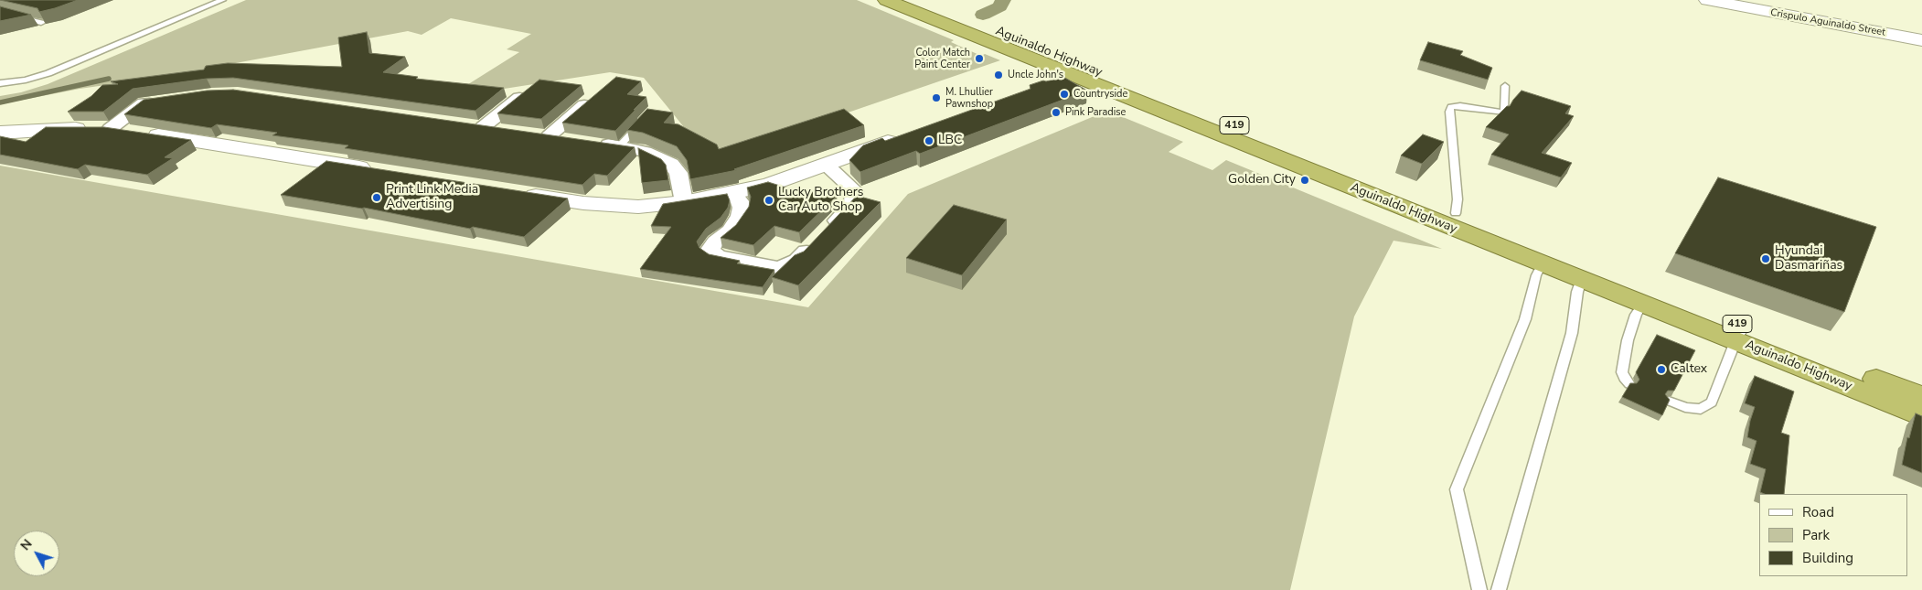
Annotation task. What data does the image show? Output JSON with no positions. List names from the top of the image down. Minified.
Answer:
{"streets":{"highway":["Aguinaldo Highway","419"],"street":["Crispulo Aguinaldo Street"]},"places":["Color Match Paint Center","Uncle John's","Countryside","M. Lhullier Pawnshop","Pink Paradise","LBC","Golden City","Print Link Media Advertising","Lucky Brothers Car Auto Shop","Hyundai Dasmariñas","Caltex"],"legend":["Road","Park","Building"],"north":"top left"}
